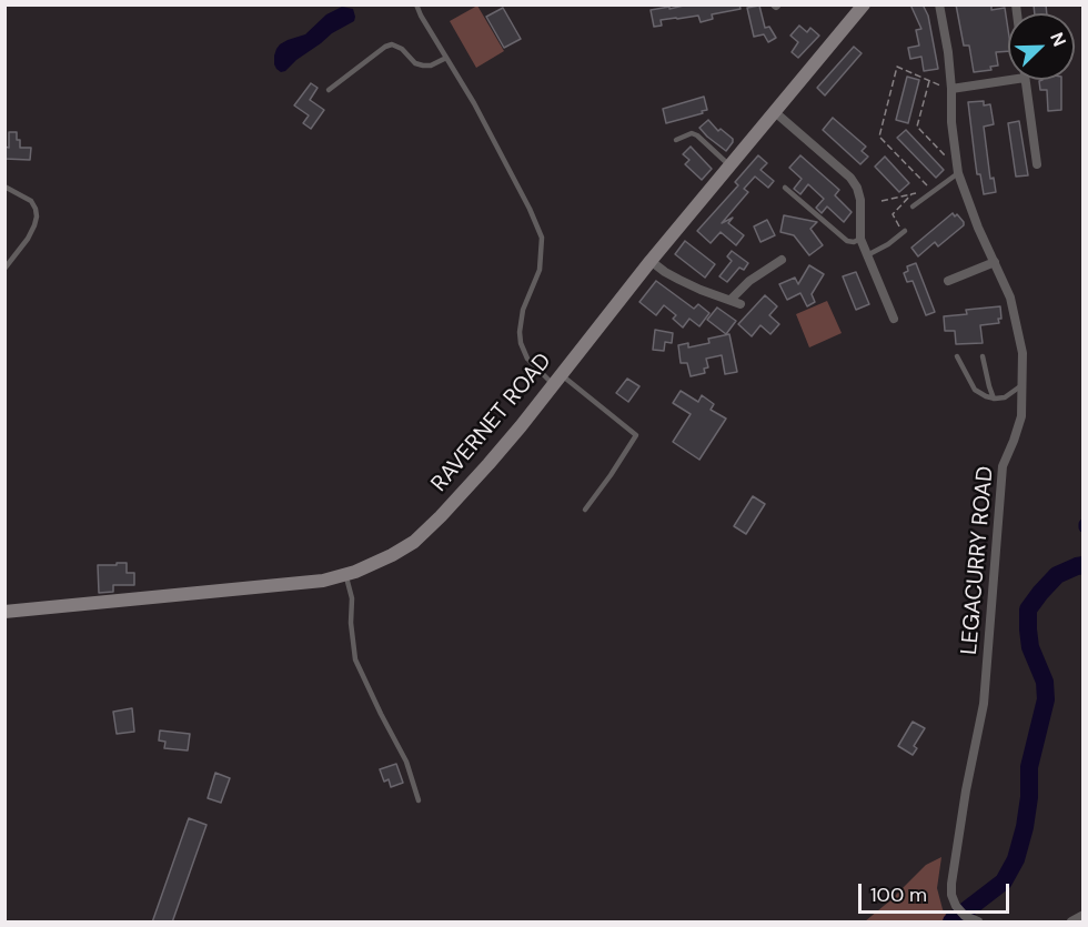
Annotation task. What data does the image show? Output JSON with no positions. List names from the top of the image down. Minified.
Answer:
{"streets":{"street":["RAVERNET ROAD","LEGACURRY ROAD"]},"scale_bar":"100 m","north":"top right"}
